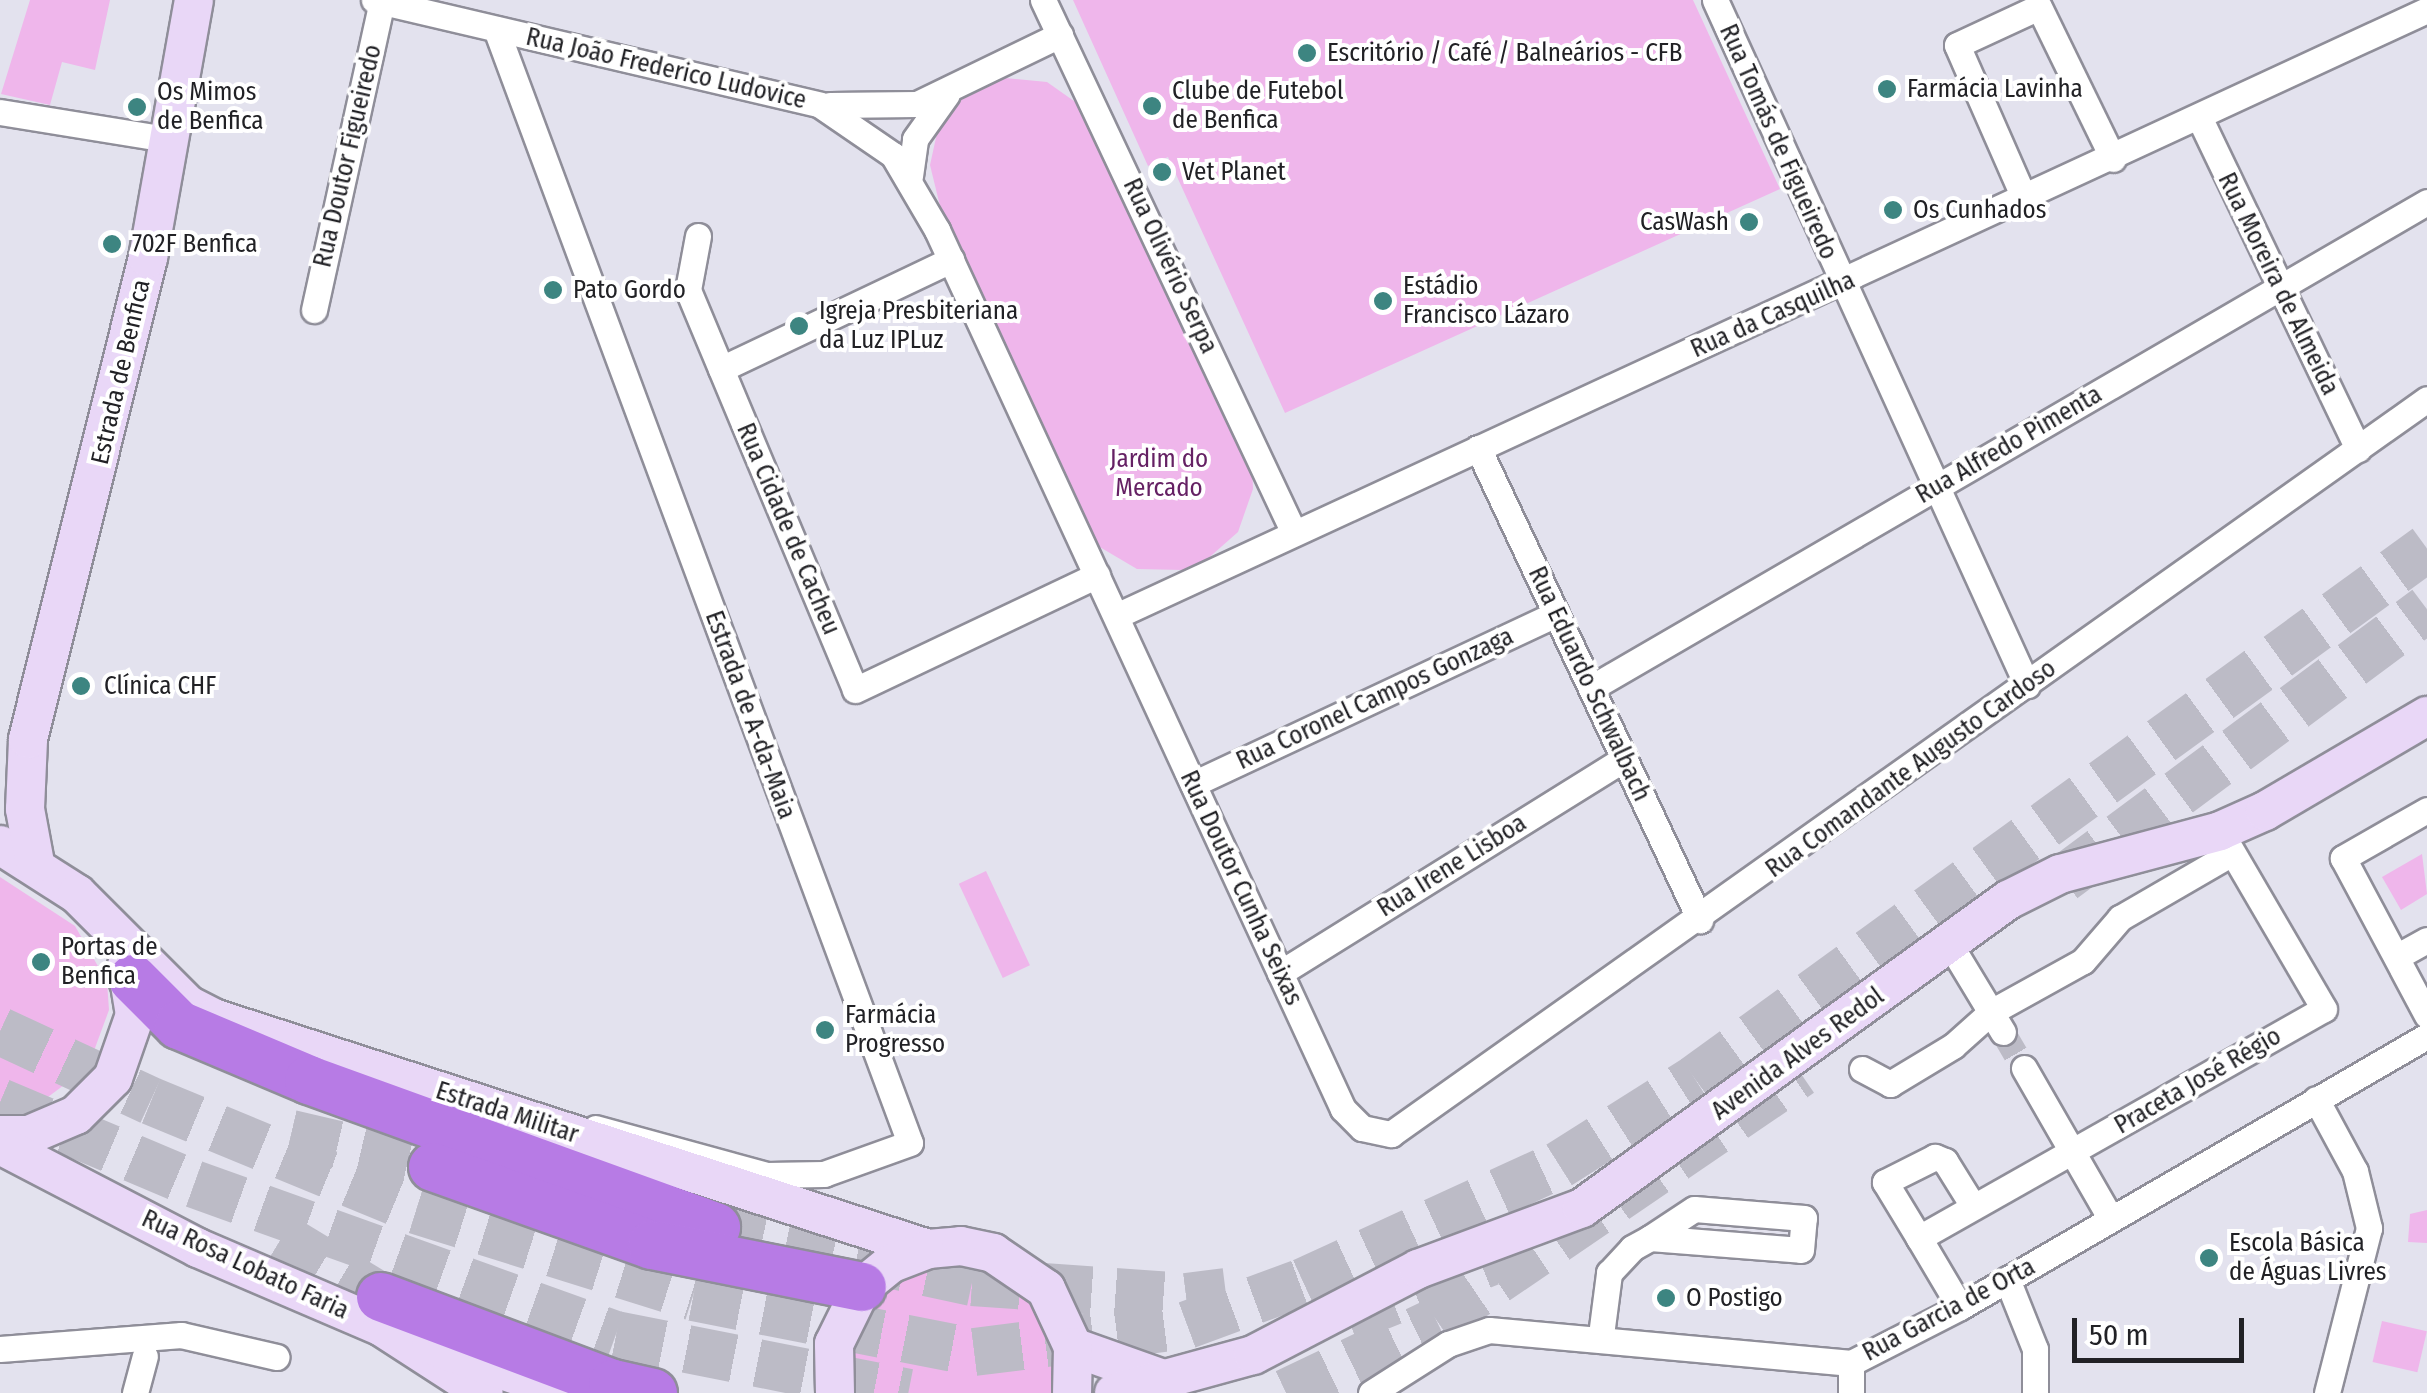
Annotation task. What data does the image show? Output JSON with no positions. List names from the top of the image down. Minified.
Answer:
{"streets":{"street":["Rua João Frederico Ludovice","Rua Tomás de Figueiredo","Rua Doutor Figueiredo","Rua Olivério Serpa","Rua Moreira de Almeida","Rua da Casquilha","Estrada de Benfica","Rua Alfredo Pimenta","Rua Cidade de Cacheu","Rua Eduardo Schwalbach","Rua Coronel Campos Gonzaga","Estrada de A-da-Maia","Rua Comandante Augusto Cardoso","Rua Irene Lisboa","Rua Doutor Cunha Seixas","Avenida Alves Redol","Praceta José Régio","Estrada Militar","Rua Rosa Lobato Faria","Rua Garcia de Orta"]},"crossings":[["Rua João Frederico Ludovice","Rua da Casquilha"],["Rua João Frederico Ludovice","Rua Cidade de Cacheu"],["Rua João Frederico Ludovice","Estrada de A-da-Maia"],["Rua João Frederico Ludovice","Rua Doutor Cunha Seixas"],["Rua Tomás de Figueiredo","Rua da Casquilha"],["Rua Tomás de Figueiredo","Rua Alfredo Pimenta"],["Rua Tomás de Figueiredo","Rua Comandante Augusto Cardoso"],["Rua Olivério Serpa","Rua da Casquilha"],["Rua Moreira de Almeida","Rua da Casquilha"],["Rua Moreira de Almeida","Rua Alfredo Pimenta"],["Rua Moreira de Almeida","Rua Comandante Augusto Cardoso"],["Rua da Casquilha","Rua Eduardo Schwalbach"],["Rua da Casquilha","Rua Doutor Cunha Seixas"],["Estrada de Benfica","Estrada Militar"],["Rua Alfredo Pimenta","Rua Eduardo Schwalbach"],["Rua Eduardo Schwalbach","Rua Coronel Campos Gonzaga"],["Rua Eduardo Schwalbach","Rua Comandante Augusto Cardoso"],["Rua Eduardo Schwalbach","Rua Irene Lisboa"],["Rua Coronel Campos Gonzaga","Rua Doutor Cunha Seixas"],["Estrada de A-da-Maia","Estrada Militar"],["Rua Comandante Augusto Cardoso","Rua Doutor Cunha Seixas"],["Rua Irene Lisboa","Rua Doutor Cunha Seixas"],["Avenida Alves Redol","Praceta José Régio"]],"parks":["Jardim do Mercado"],"places":["Escritório / Café / Balneários - CFB","Farmácia Lavinha","Clube de Futebol de Benfica","Os Mimos de Benfica","Vet Planet","Os Cunhados","CasWash","702F Benfica","Pato Gordo","Estádio Francisco Lázaro","Igreja Presbiteriana da Luz IPLuz","Clínica CHF","Portas de Benfica","Farmácia Progresso","Escola Básica de Águas Livres","O Postigo"],"scale_bar":"50 m"}
